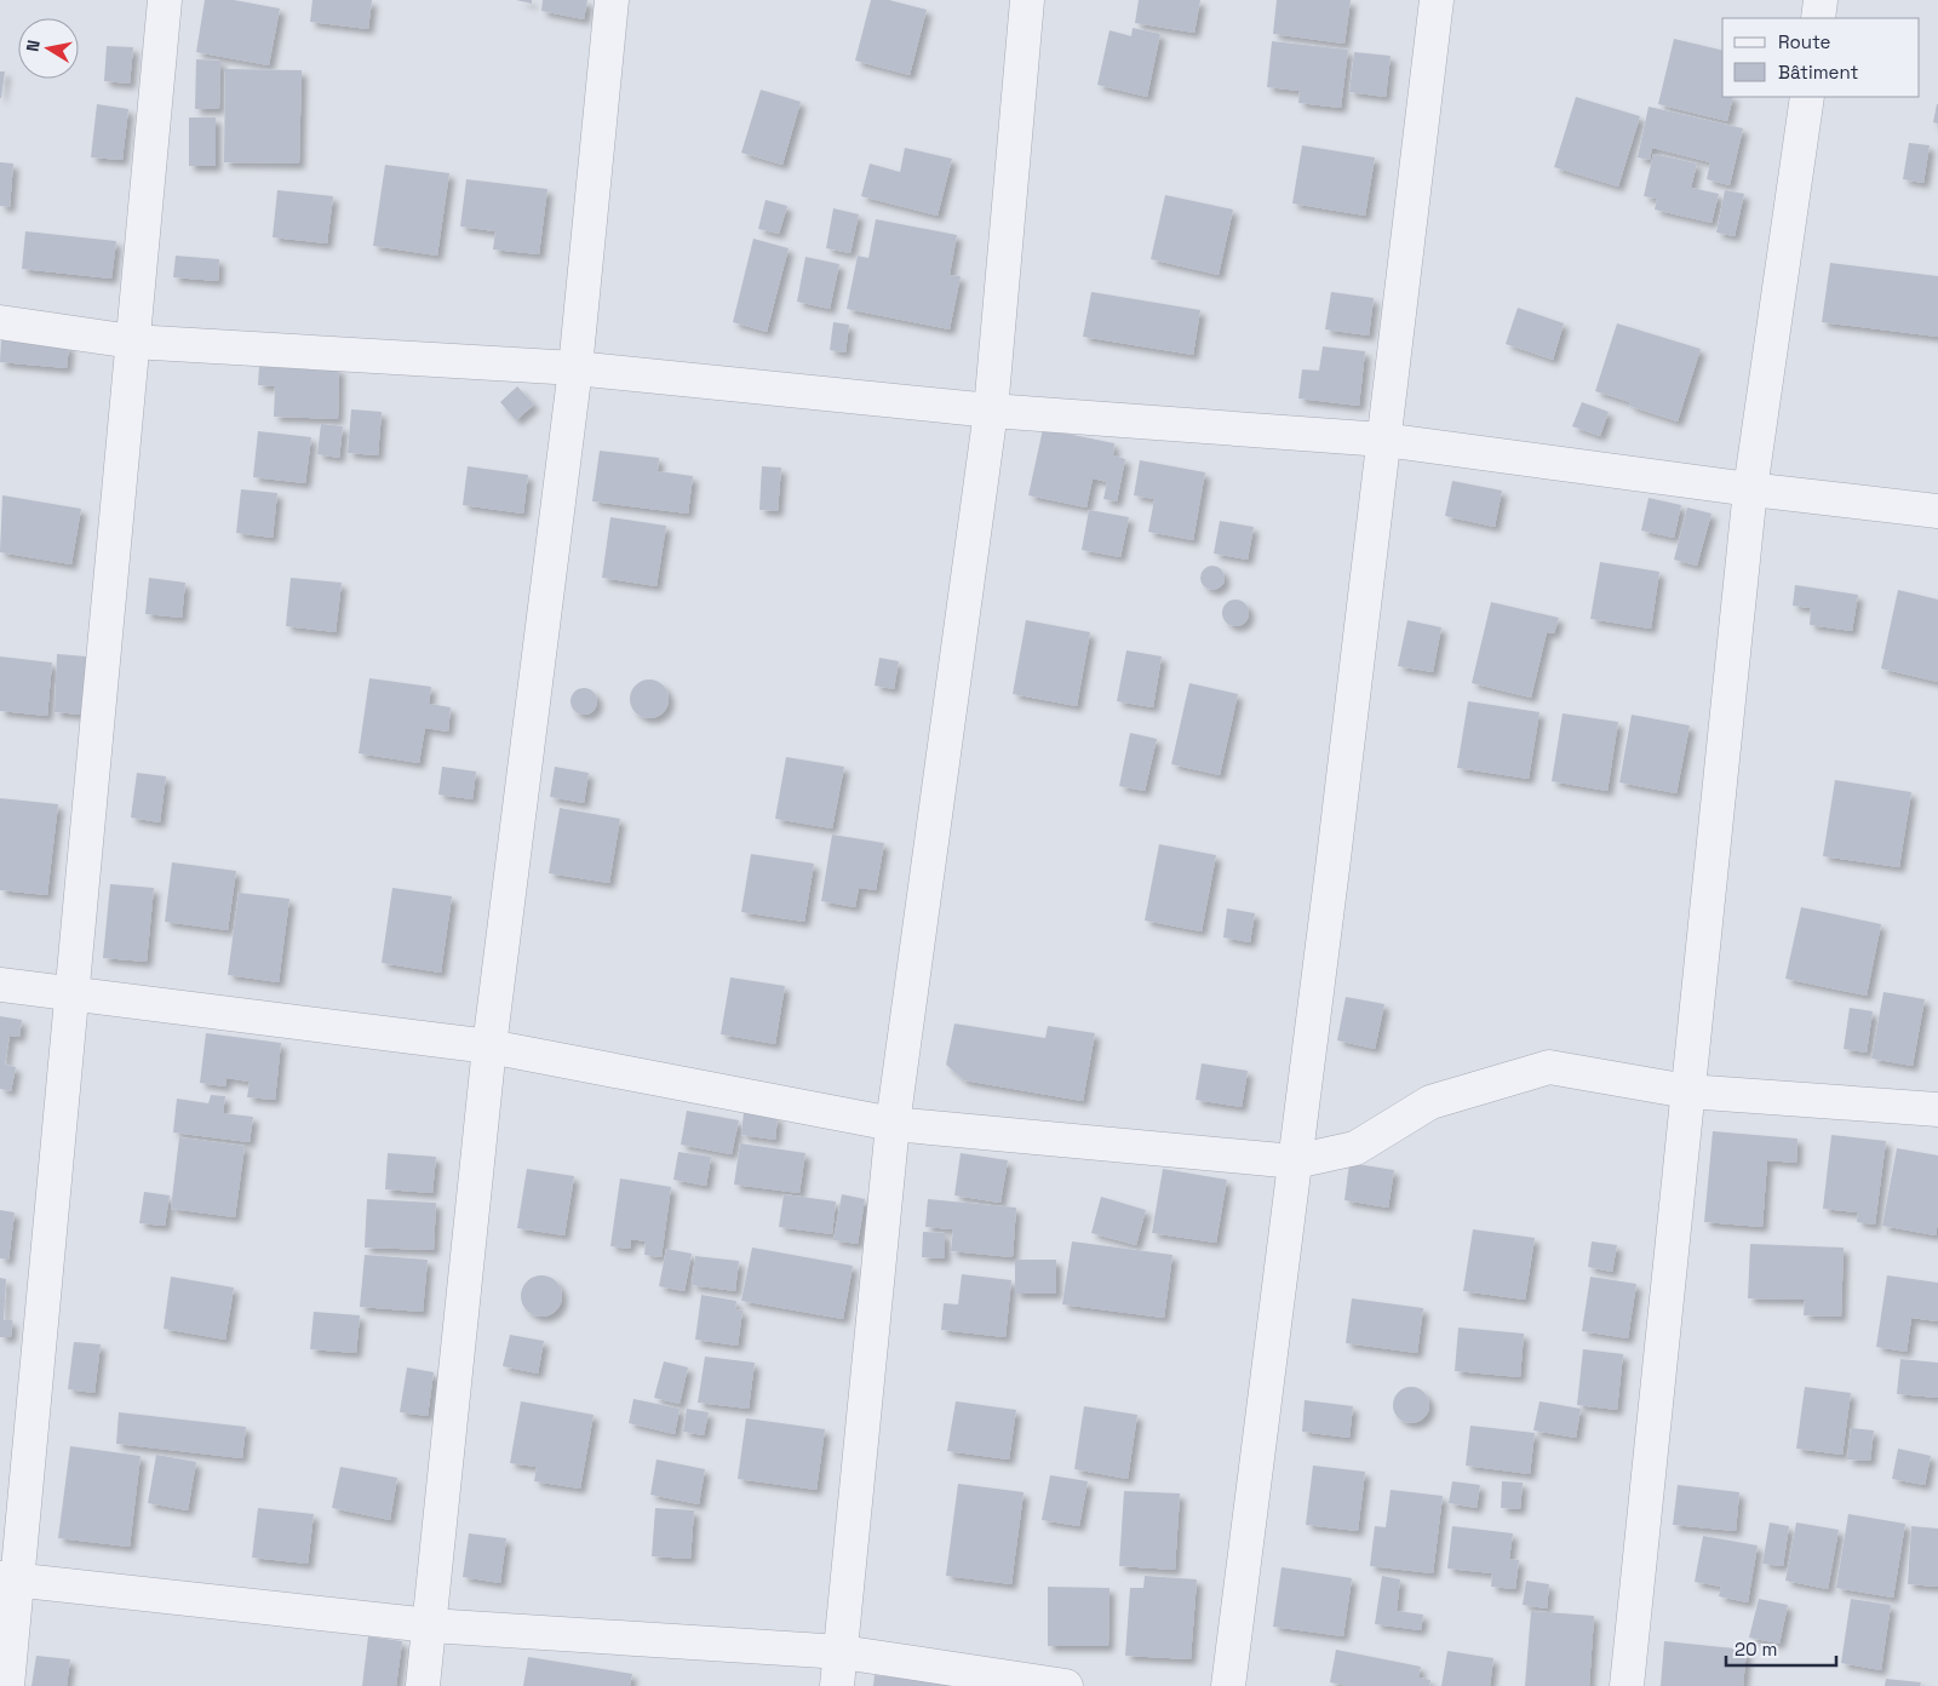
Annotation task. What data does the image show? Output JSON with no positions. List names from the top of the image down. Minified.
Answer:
{"legend":["Route","Bâtiment"],"scale_bar":"20 m","north":"left"}
